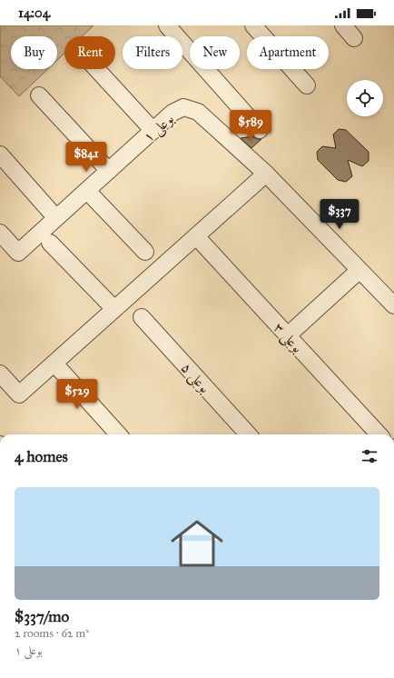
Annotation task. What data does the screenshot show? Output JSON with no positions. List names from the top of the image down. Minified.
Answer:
{"streets":{"street":["بوعلی ۱","بوعلی ۳","بوعلی ۵"]},"page":{"status":"14:04","chip":["Buy","Rent","Filters","New","Apartment"],"price":["$589","$841","$337","$529"],"heading":"4 homes","list":[{"name":"$337/mo","note":"2 rooms · 62 m² · بوعلی ۱"}]}}
